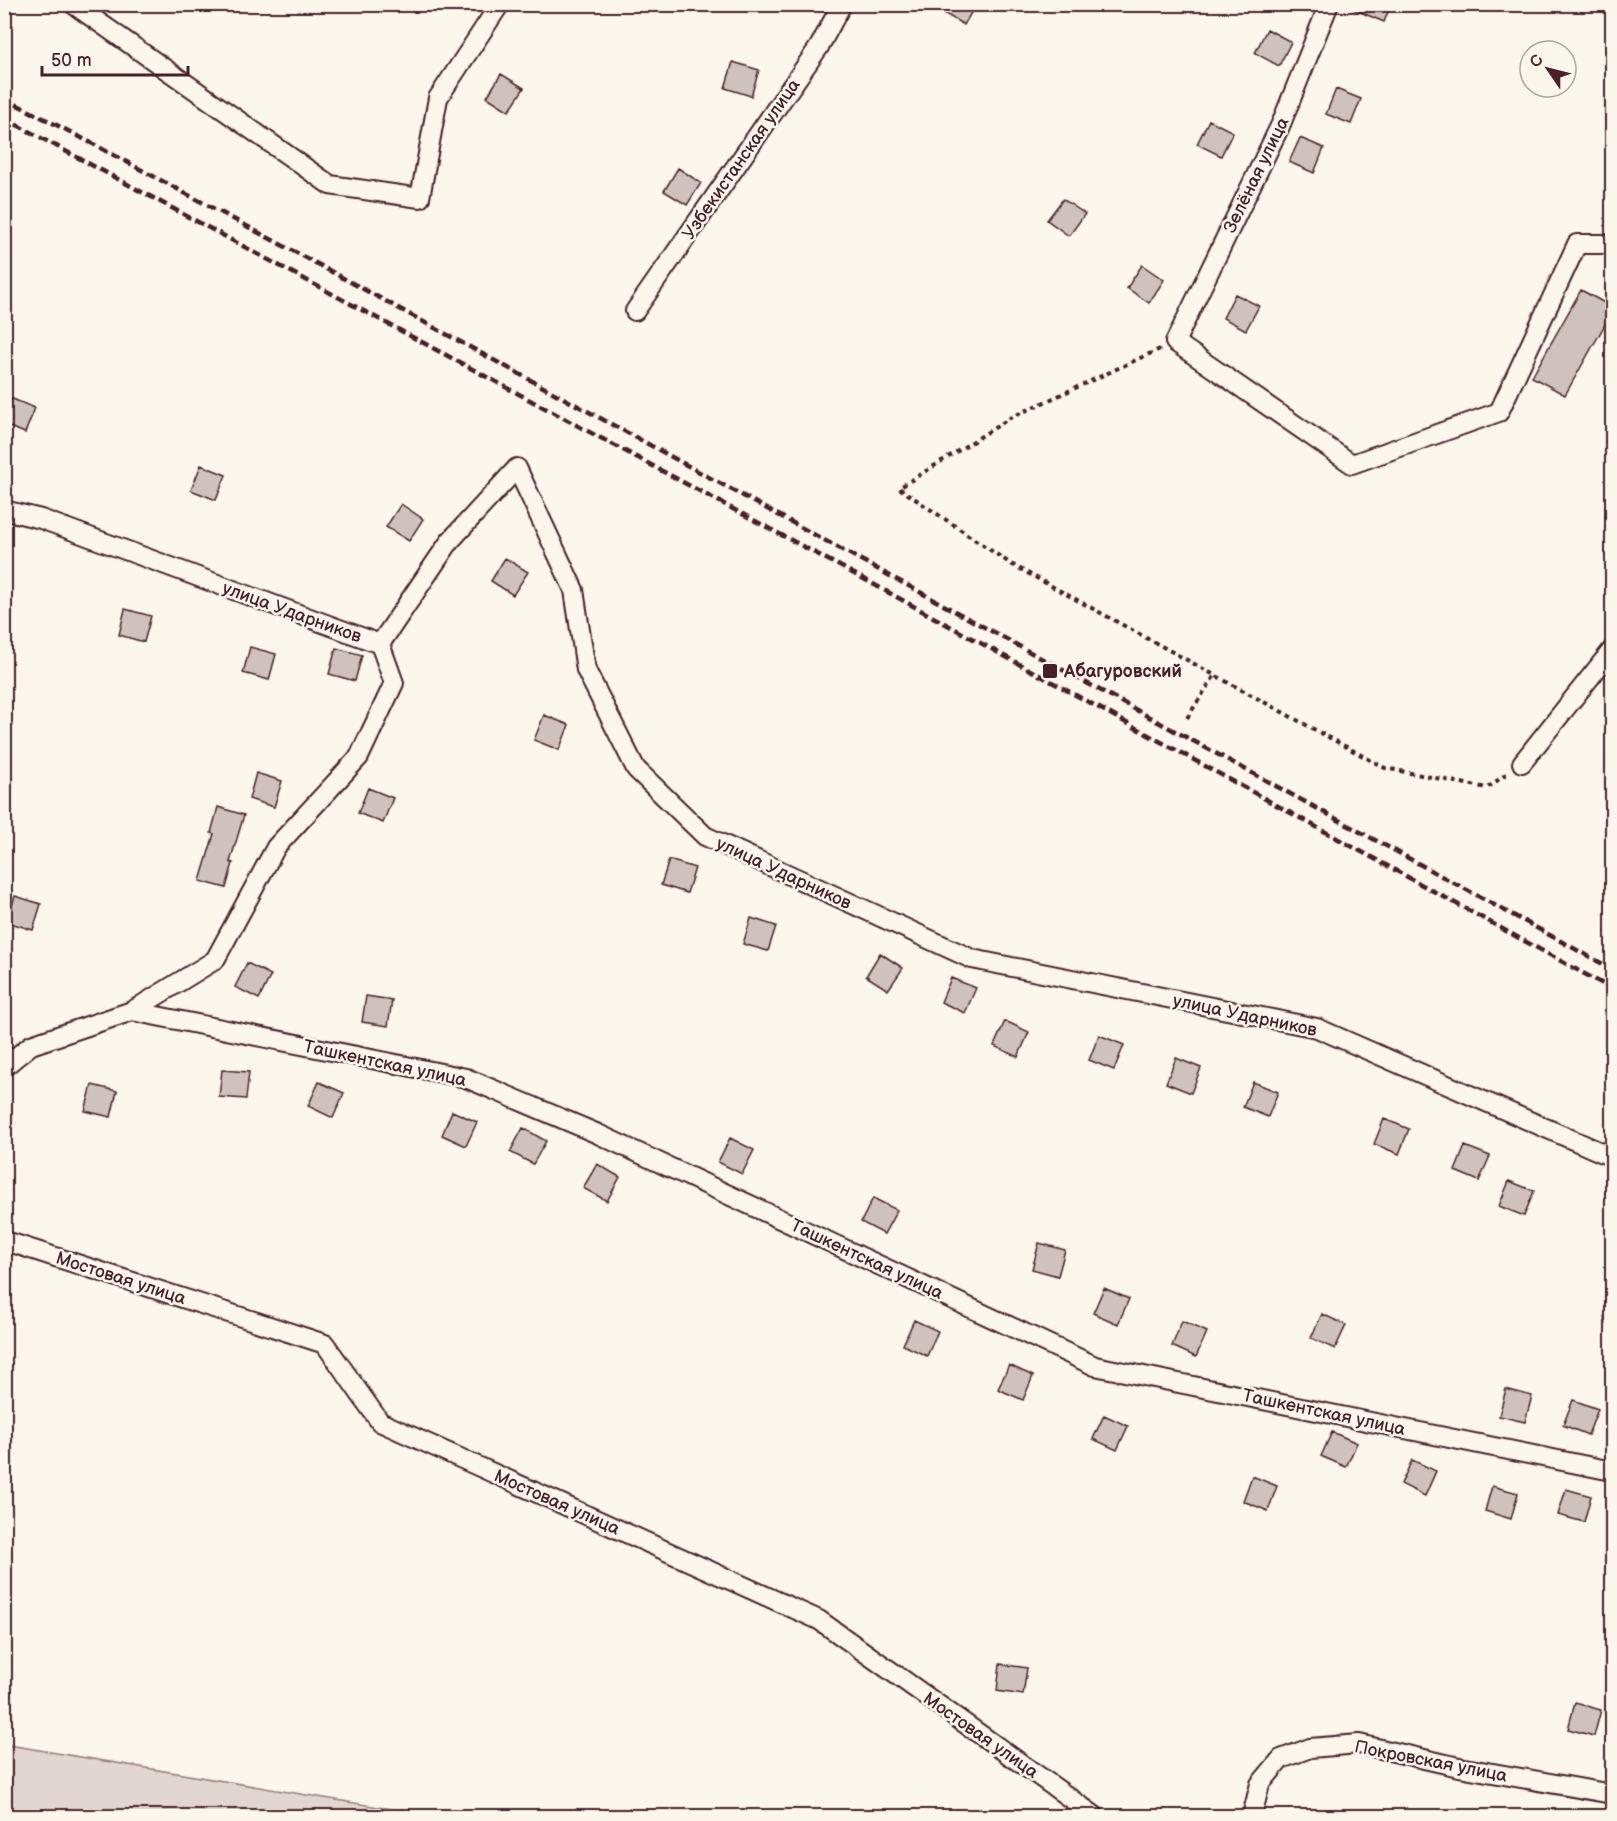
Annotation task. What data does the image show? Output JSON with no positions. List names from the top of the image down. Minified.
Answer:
{"streets":{"street":["Узбекистанская улица","Зелёная улица","улица Ударников","Ташкентская улица","Мостовая улица","Покровская улица"]},"places":{"transit":["Абагуровский"]},"scale_bar":"50 m","north":"top left"}
